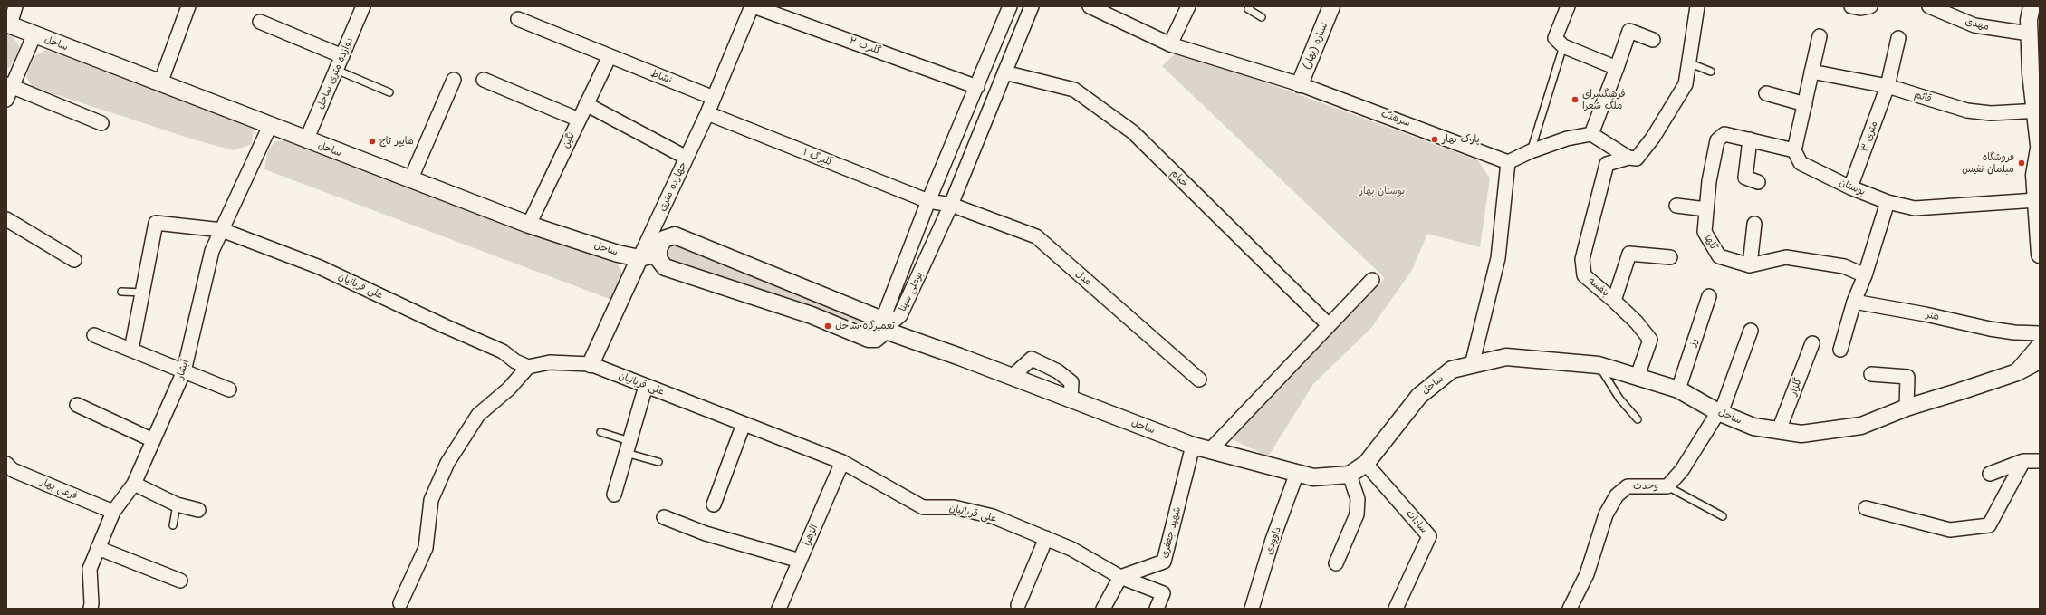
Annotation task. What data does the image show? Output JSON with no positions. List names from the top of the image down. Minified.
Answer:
{"streets":{"street":["مهدی","ساحل","کساره (بهار)","گلبرک ۲","دوازده متری ساحل","نشاط","قائم","سرهنگ","۳ متری","نگین","گلبرگ ۱","خیام","چهارده متری","بوستان","گلها","عدل","علی قربانیان","بنفشه","بوعلی سینا","هنر","رز","آبشار","گلزار","وحدت","فرعی بهار","سادات","شهید جعفری","الزهرا","داوودی"]},"crossings":[["ساحل","دوازده متری ساحل"],["ساحل","نگین"],["ساحل","چهارده متری"],["ساحل","بنفشه"],["ساحل","بوعلی سینا"],["ساحل","رز"],["ساحل","آبشار"],["ساحل","گلزار"],["ساحل","وحدت"],["ساحل","سادات"],["ساحل","شهید جعفری"],["ساحل","داوودی"],["کساره (بهار)","سرهنگ"],["گلبرک ۲","چهارده متری"],["گلبرک ۲","بوعلی سینا"],["نشاط","نگین"],["نشاط","چهارده متری"],["قائم","۳ متری"],["۳ متری","بوستان"],["گلبرگ ۱","چهارده متری"],["گلبرگ ۱","عدل"],["گلبرگ ۱","بوعلی سینا"],["خیام","بوعلی سینا"],["چهارده متری","علی قربانیان"],["بوستان","گلها"],["عدل","بوعلی سینا"],["علی قربانیان","آبشار"],["علی قربانیان","شهید جعفری"],["علی قربانیان","الزهرا"],["آبشار","فرعی بهار"]],"parks":["بوستان بهار"],"places":["فرهنگسرای ملک شعرا","پارک بهار","هایپر تاج","فروشگاه مبلمان نفیس","تعمیرگاه ساحل"]}
